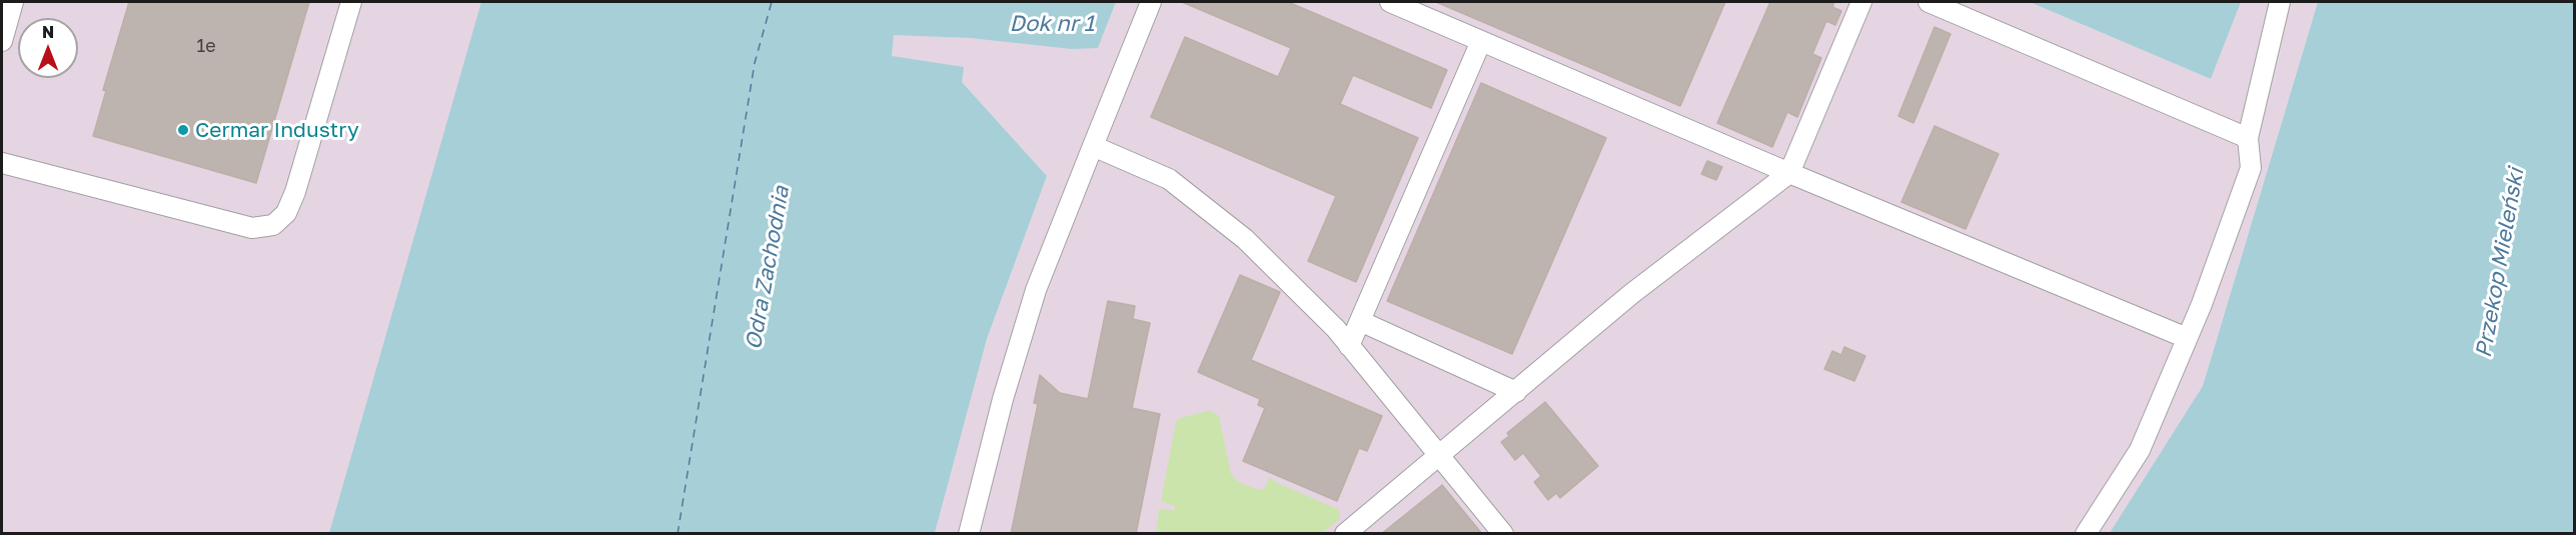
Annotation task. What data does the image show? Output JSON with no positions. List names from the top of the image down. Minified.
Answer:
{"water":["Dok nr 1","Przekop Mieleński","Odra Zachodnia"],"places":["Cermar Industry"],"house_numbers":["1e"],"north":"top"}
